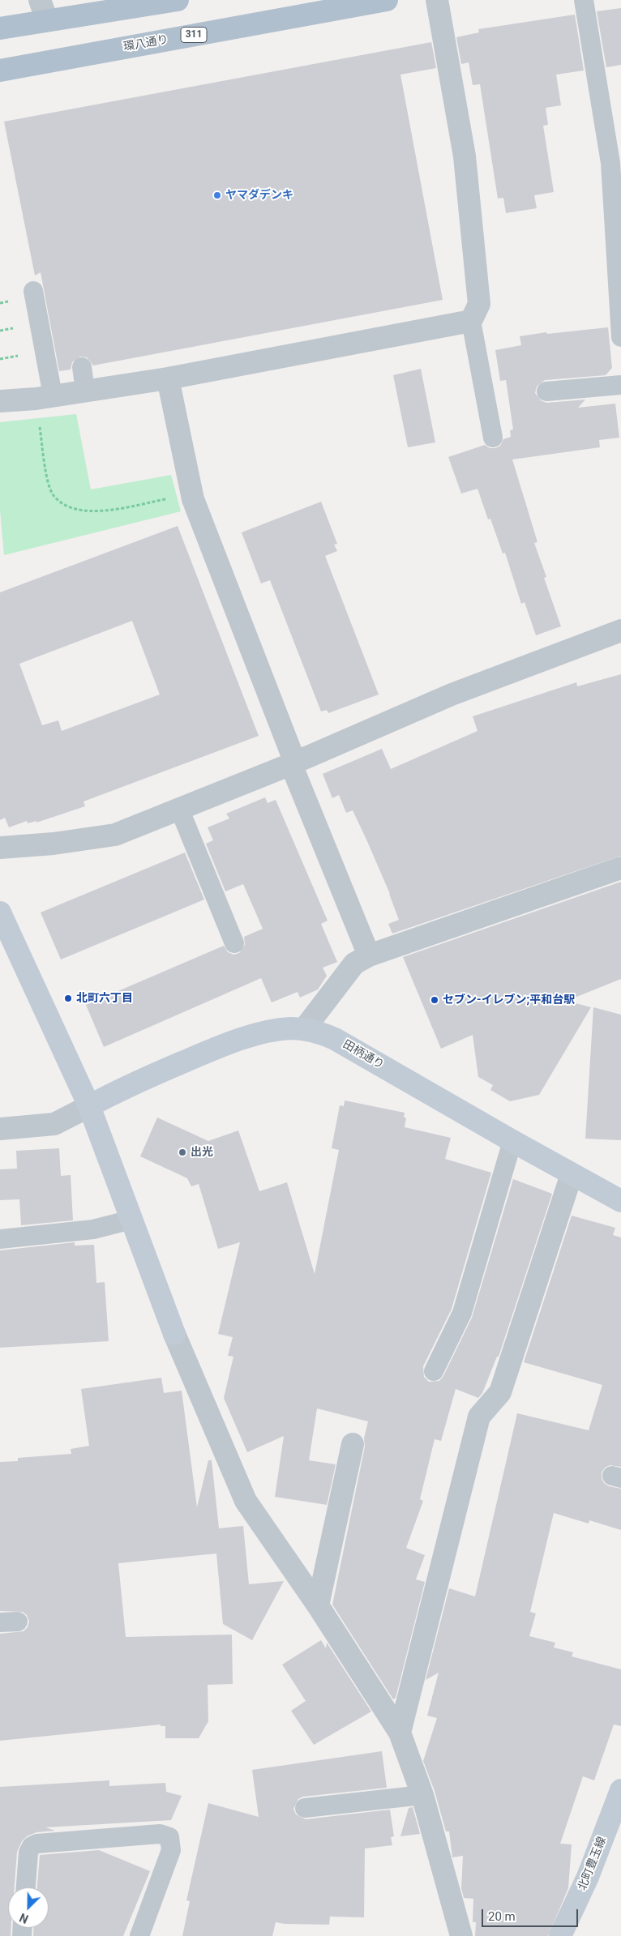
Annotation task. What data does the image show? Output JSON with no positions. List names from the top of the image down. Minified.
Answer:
{"streets":{"main road":["311","環八通り"],"street":["田柄通り","北町豊玉線"]},"places":["ヤマダデンキ","北町六丁目","セブン-イレブン;平和台駅","出光"],"scale_bar":"20 m","north":"bottom left"}
